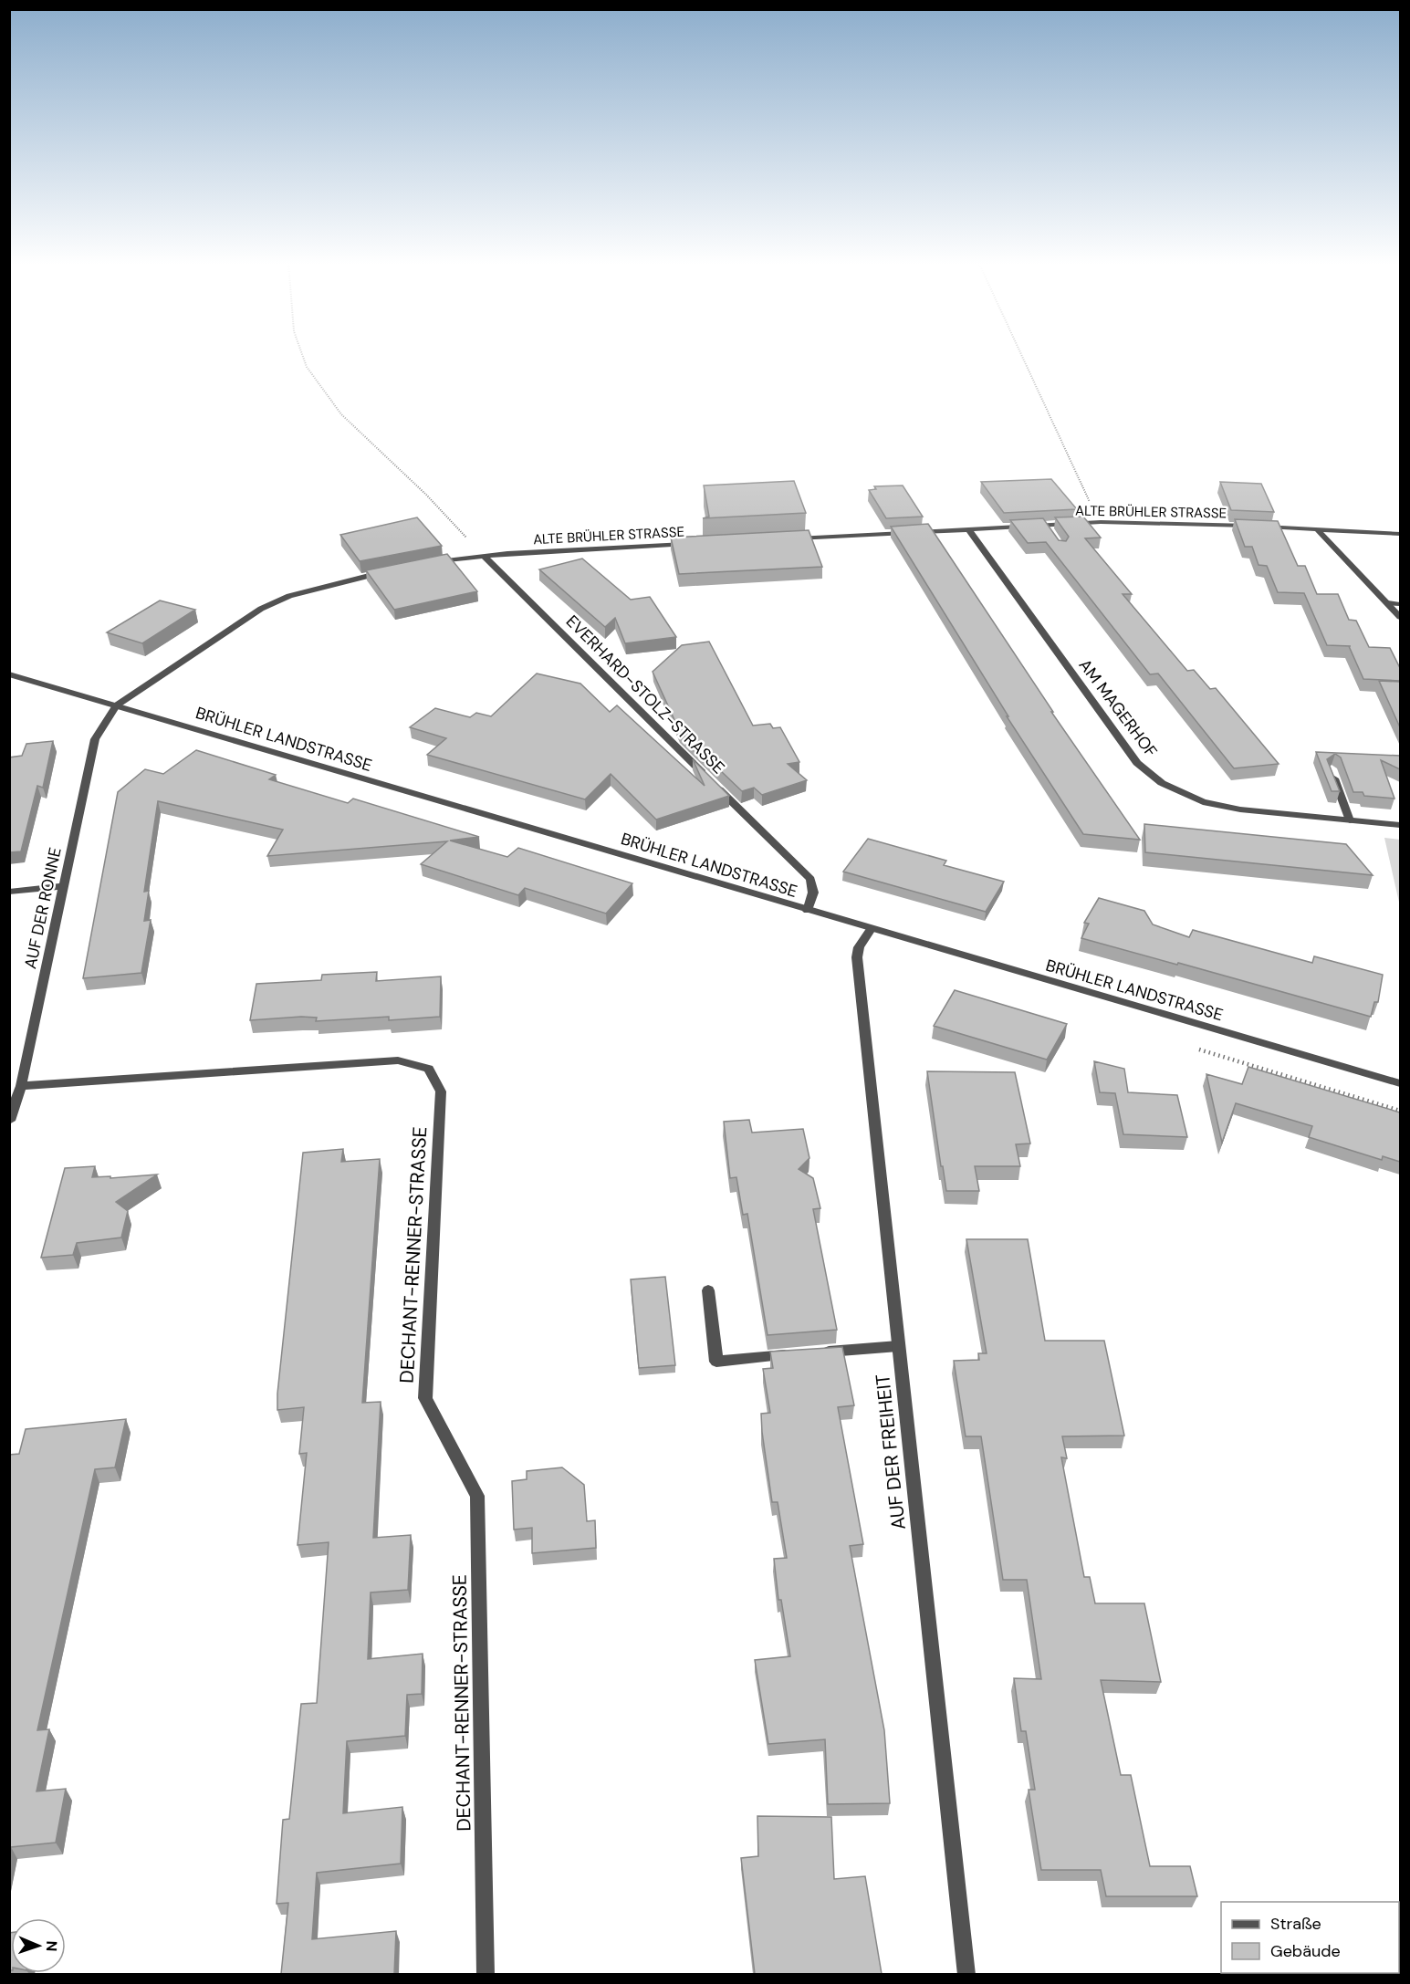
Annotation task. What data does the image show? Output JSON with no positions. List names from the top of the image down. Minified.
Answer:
{"streets":{"street":["ALTE BRÜHLER STRASSE","EVERHARD-STOLZ-STRASSE","AM MAGERHOF","BRÜHLER LANDSTRASSE","AUF DER RONNE","DECHANT-RENNER-STRASSE","AUF DER FREIHEIT"]},"crossings":[["ALTE BRÜHLER STRASSE","EVERHARD-STOLZ-STRASSE"],["ALTE BRÜHLER STRASSE","AM MAGERHOF"],["EVERHARD-STOLZ-STRASSE","BRÜHLER LANDSTRASSE"],["BRÜHLER LANDSTRASSE","AUF DER RONNE"],["BRÜHLER LANDSTRASSE","AUF DER FREIHEIT"],["AUF DER RONNE","DECHANT-RENNER-STRASSE"]],"legend":["Straße","Gebäude"],"north":"right"}
